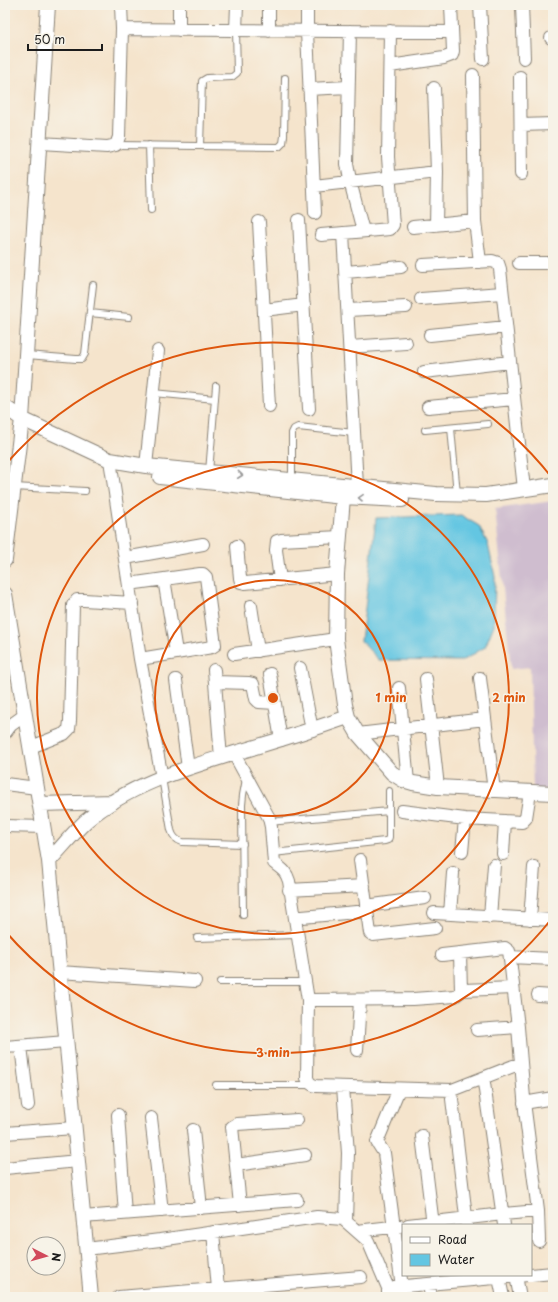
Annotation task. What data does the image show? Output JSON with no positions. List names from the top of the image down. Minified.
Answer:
{"legend":["Road","Water"],"scale_bar":"50 m","north":"right","rings":["1 min","2 min","3 min"]}
